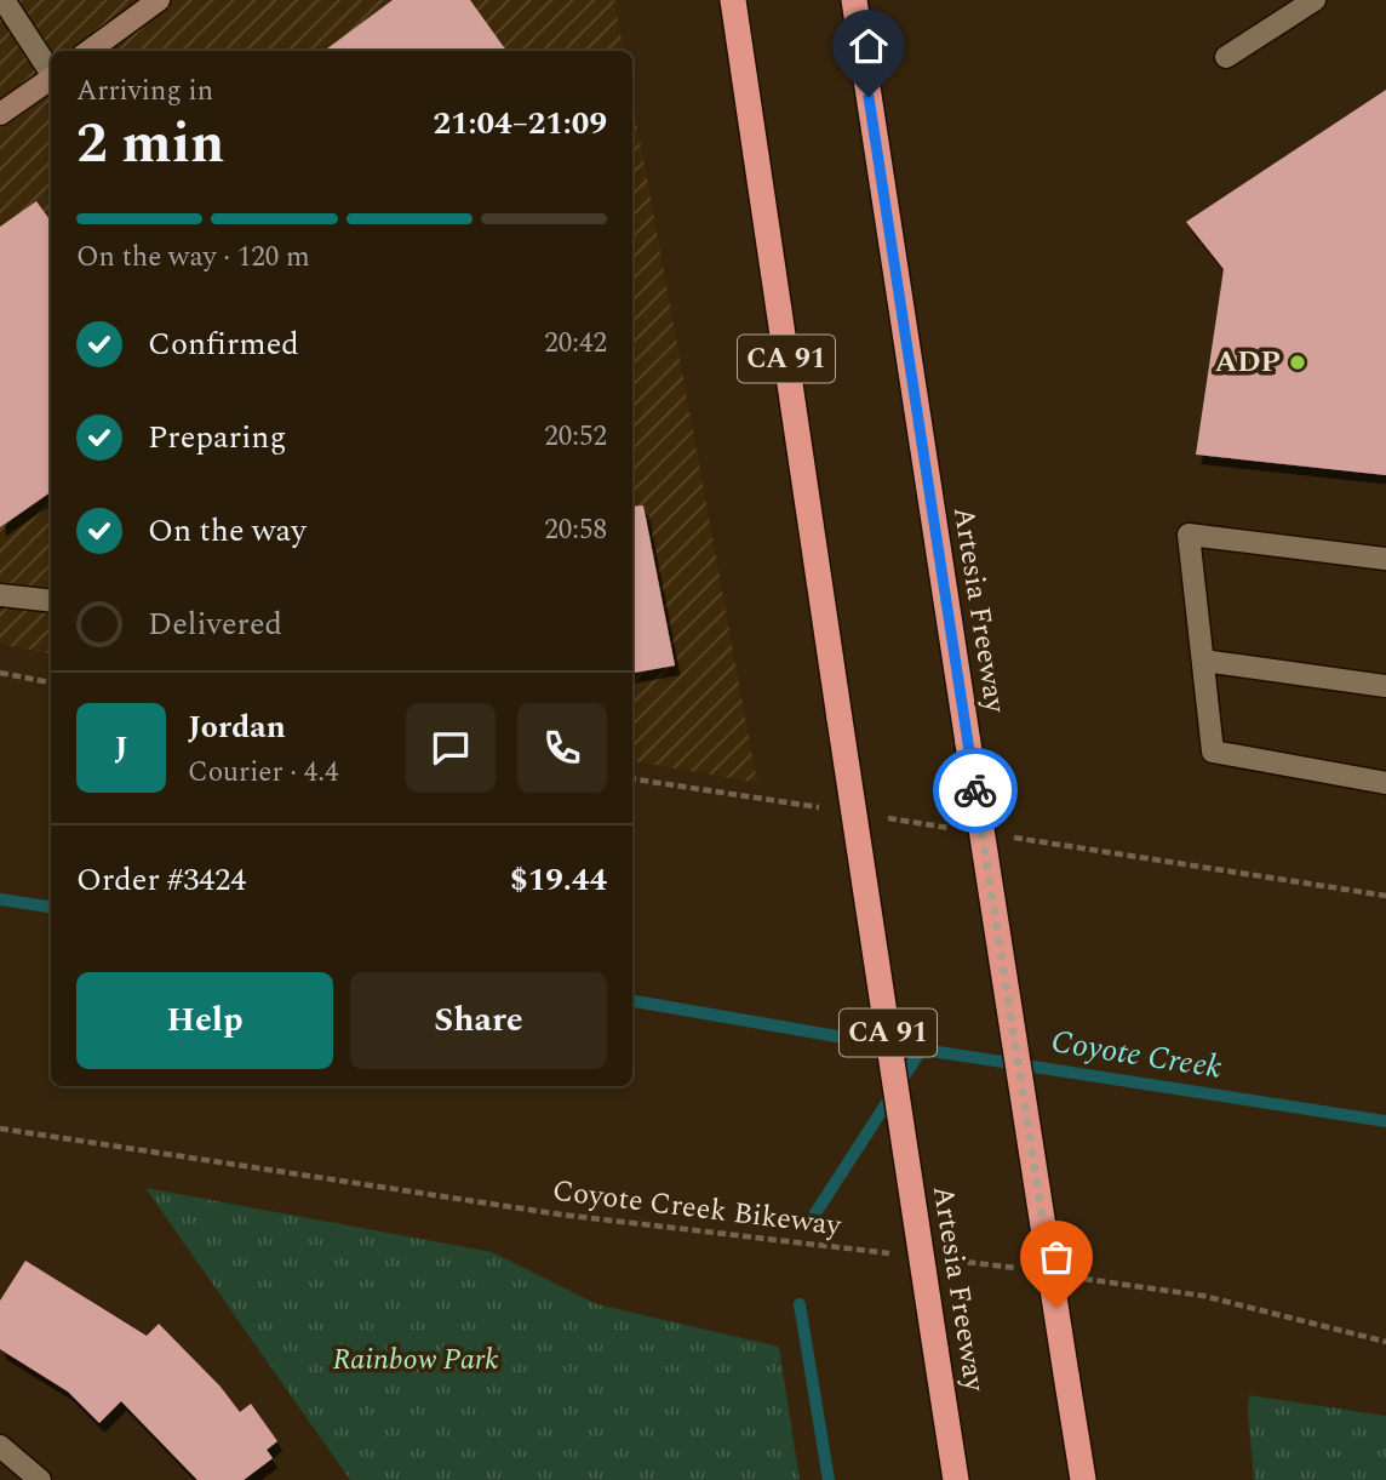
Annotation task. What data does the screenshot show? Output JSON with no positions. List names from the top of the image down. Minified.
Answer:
{"streets":{"highway":["CA 91","Artesia Freeway"],"path":["Coyote Creek Bikeway"]},"water":["Coyote Creek"],"parks":["Rainbow Park"],"places":["ADP"],"page":{"heading":["2 min","Arriving in","21:04–21:09"],"panel":["Jordan","Courier · 4.4","Order #3424","$19.44"],"bar":"On the way · 120 m","list":[["Confirmed","20:42"],["Preparing","20:52"],["On the way","20:58"],"Delivered"],"round":"J","buttons":["Help","Share"]}}
